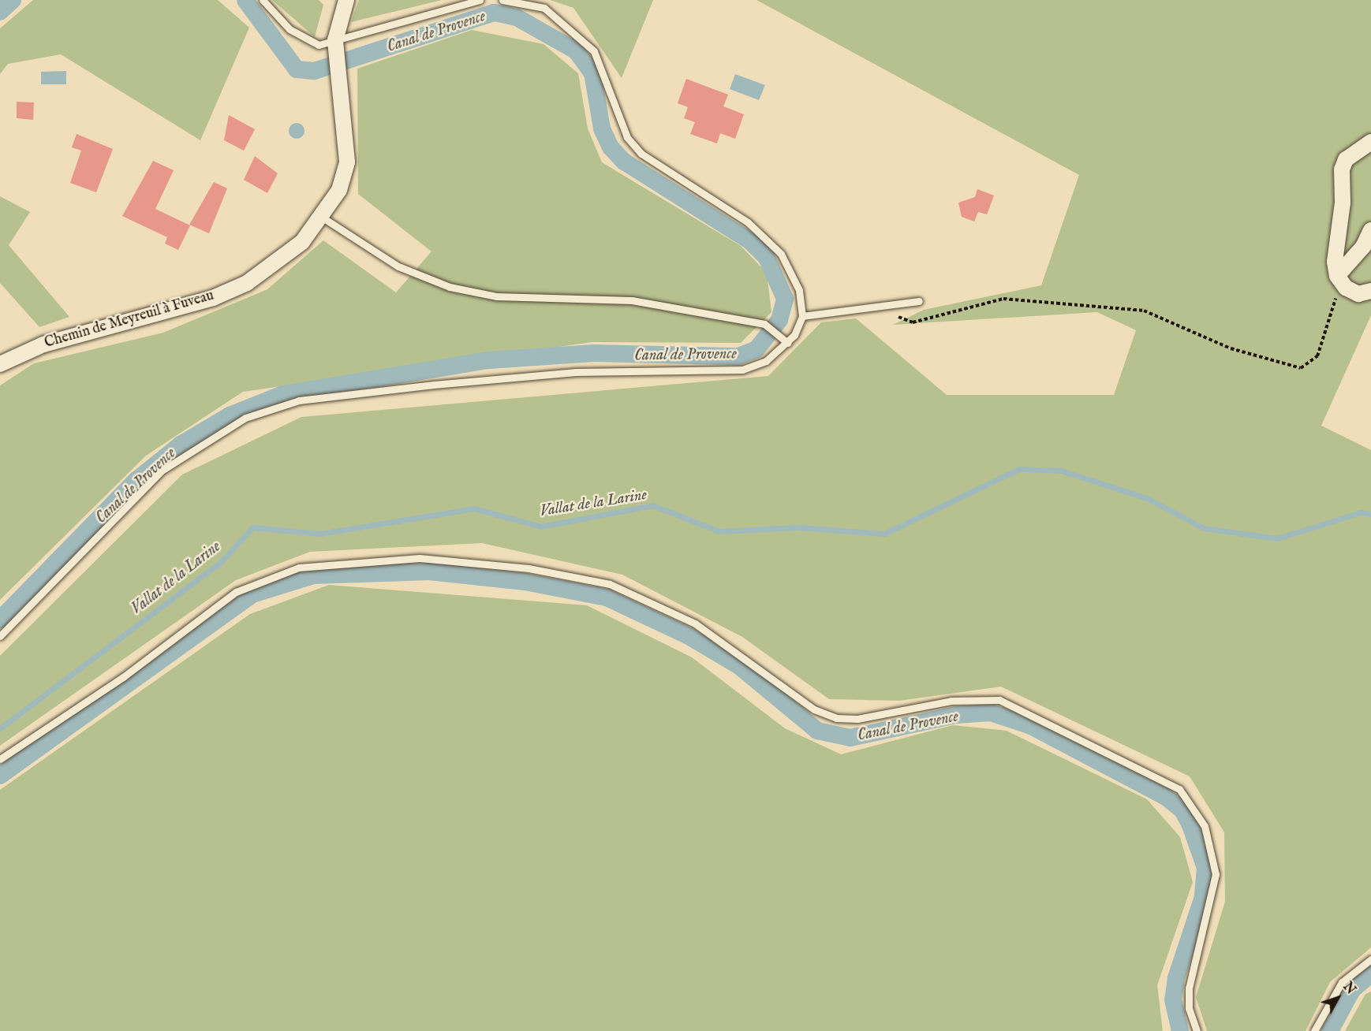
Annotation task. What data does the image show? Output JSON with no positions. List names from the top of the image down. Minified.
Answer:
{"streets":{"street":["Chemin de Meyreuil à Fuveau"]},"water":["Canal de Provence","Vallat de la Larine"],"north":"top right"}
